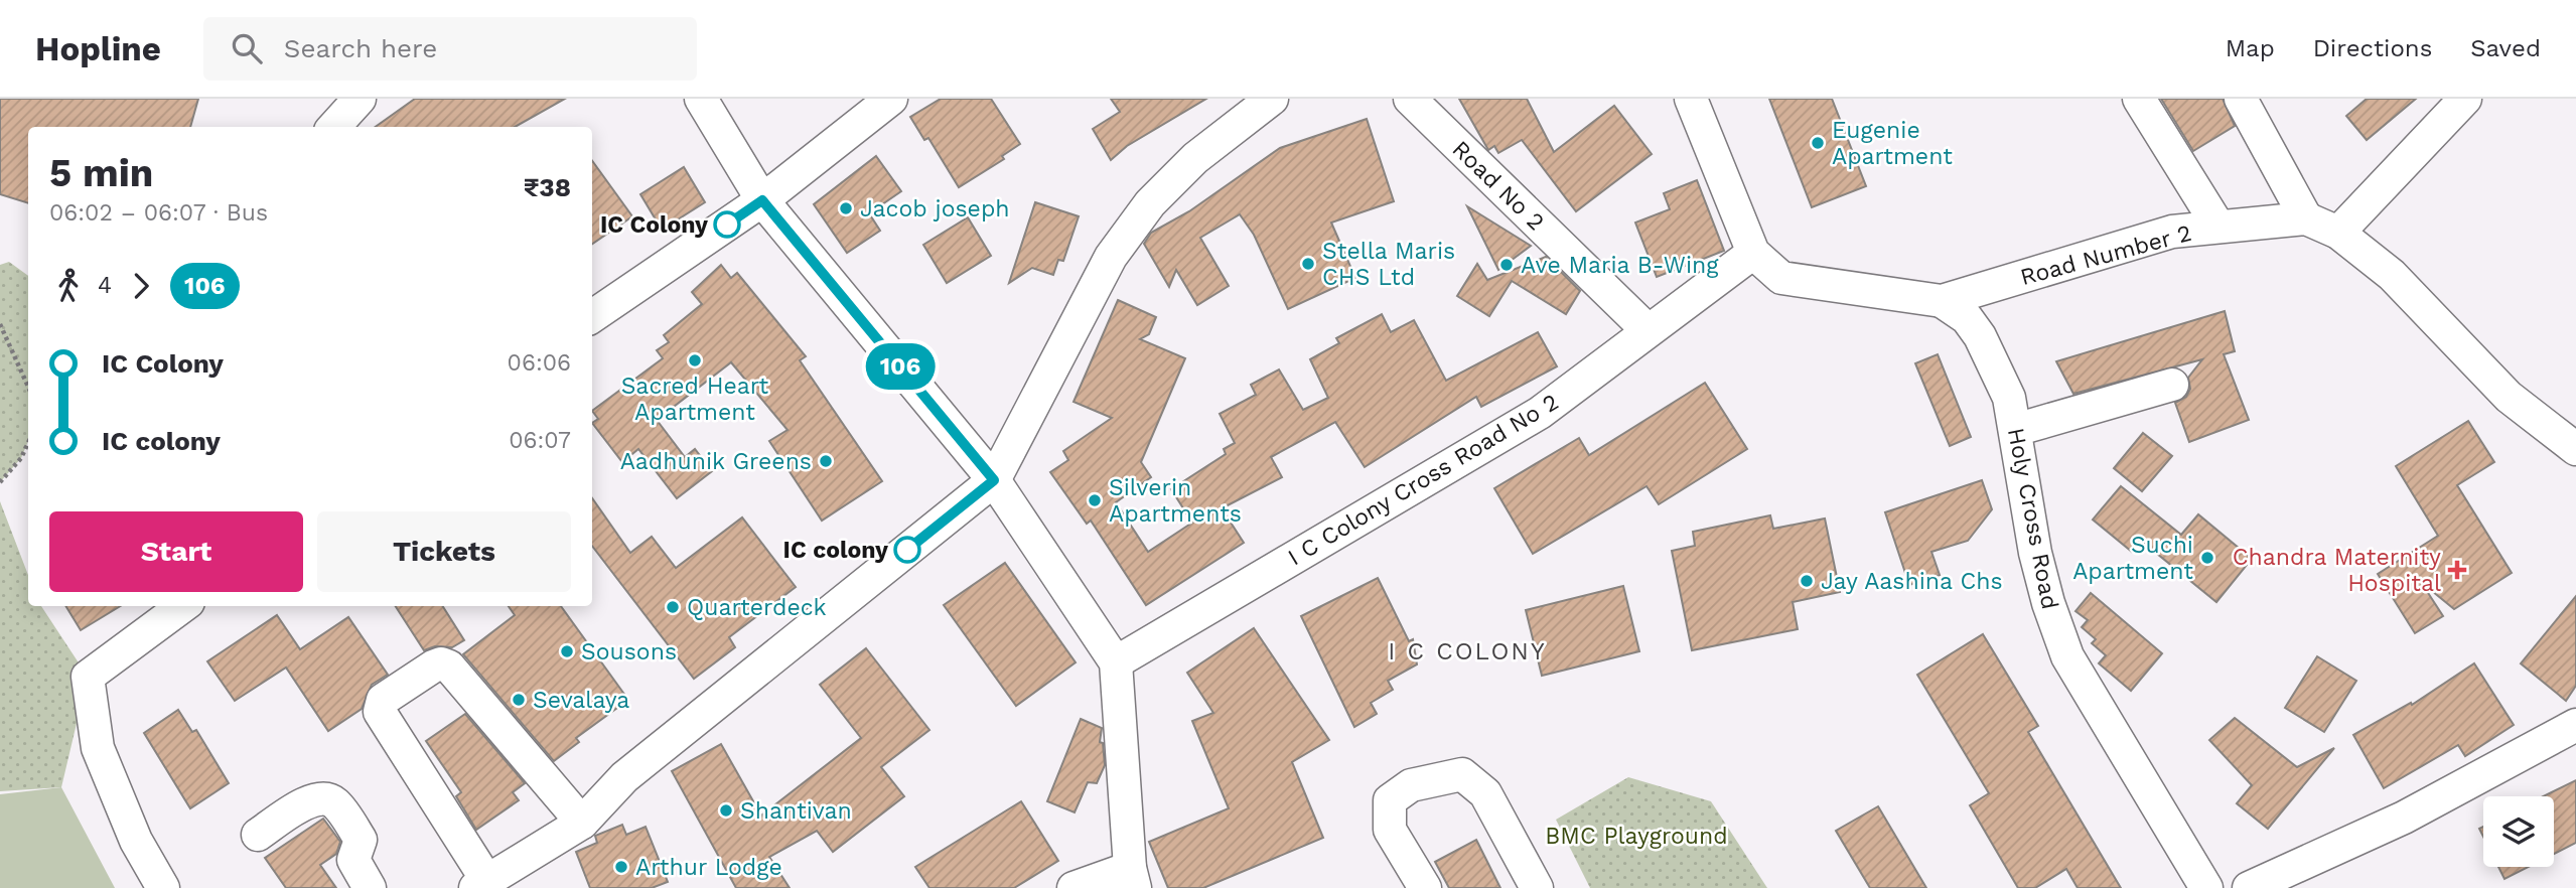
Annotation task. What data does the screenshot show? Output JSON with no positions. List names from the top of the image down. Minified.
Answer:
{"streets":{"street":["Road No 2","Road Number 2","I C Colony Cross Road No 2","Holy Cross Road"]},"crossings":[["Road No 2","I C Colony Cross Road No 2"],["Road Number 2","Holy Cross Road"]],"districts":["I C COLONY"],"parks":["BMC Playground"],"places":{"other":["Eugenie Apartment","Jacob joseph","IC Colony","Stella Maris CHS Ltd","Ave Maria B-Wing","Sacred Heart Apartment","Aadhunik Greens","Silverin Apartments","IC colony","Suchi Apartment","Jay Aashina Chs","Quarterdeck","Sousons","Sevalaya","Shantivan","Arthur Lodge"],"health":["Chandra Maternity Hospital"]},"lines":["bus line 106"],"page":{"header":"Hopline","search":"Search here","nav":["Map","Directions","Saved"],"on_map":"106","heading":["5 min","06:02 – 06:07 · Bus","₹38"],"legs":["4","106"],"list":[{"name":"IC Colony","value":"06:06"},{"name":"IC colony","value":"06:07"}],"buttons":["Start","Tickets"]}}
